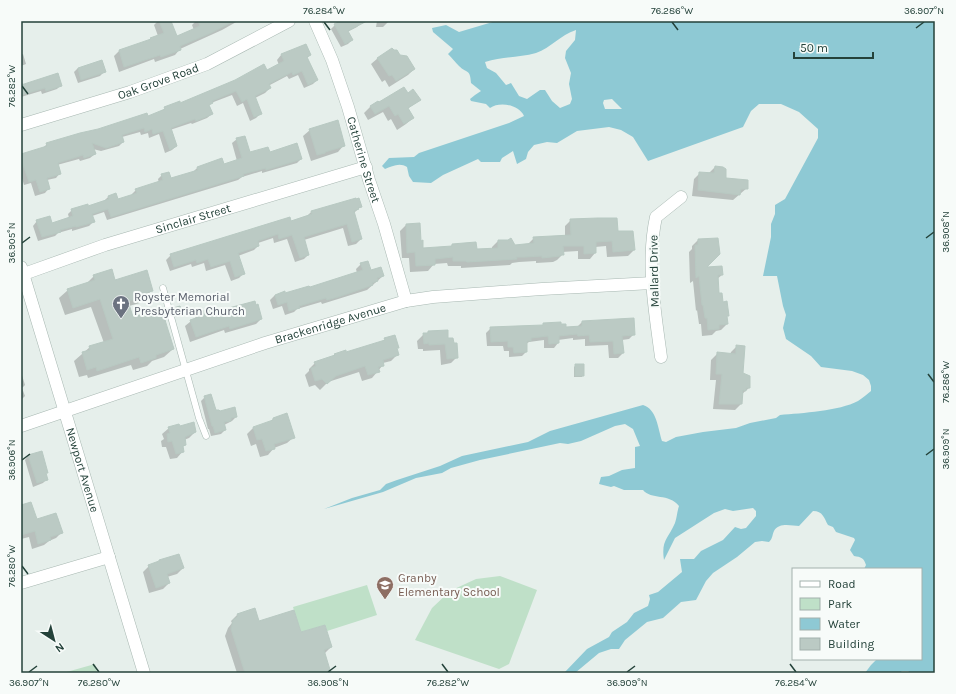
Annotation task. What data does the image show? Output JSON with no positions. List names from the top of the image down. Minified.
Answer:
{"streets":{"street":["Oak Grove Road","Catherine Street","Sinclair Street","Mallard Drive","Brackenridge Avenue","Newport Avenue"]},"crossings":[["Catherine Street","Sinclair Street"],["Catherine Street","Brackenridge Avenue"],["Sinclair Street","Newport Avenue"],["Mallard Drive","Brackenridge Avenue"],["Brackenridge Avenue","Newport Avenue"]],"places":{"church":["Royster Memorial Presbyterian Church"],"school or university":["Granby Elementary School"]},"legend":["Road","Park","Water","Building"],"scale_bar":"50 m","north":"bottom right","coordinates":["76.284°W","76.286°W","36.907°N","76.282°W","36.908°N","36.905°N","36.909°N","36.906°N","76.280°W"]}
